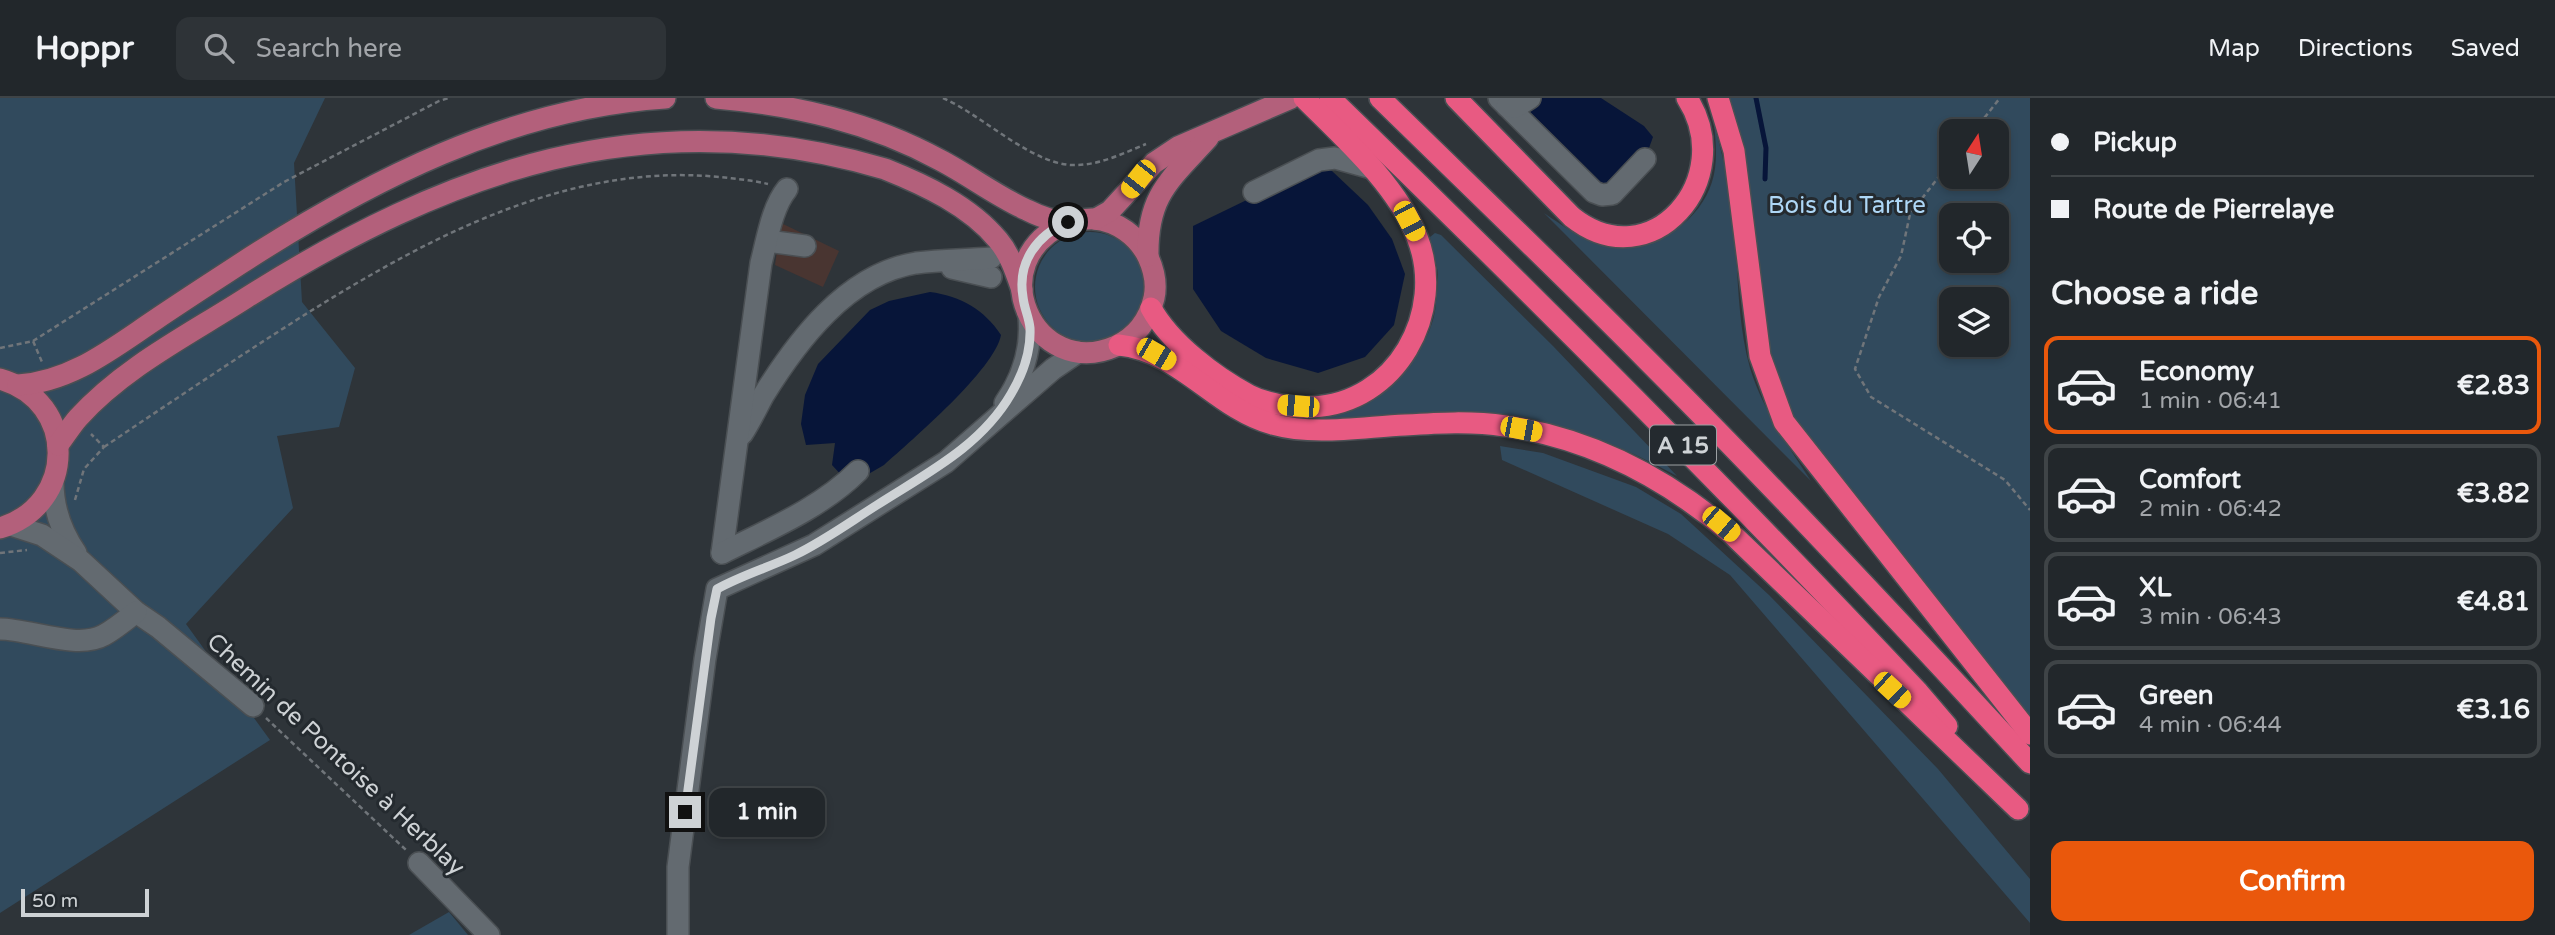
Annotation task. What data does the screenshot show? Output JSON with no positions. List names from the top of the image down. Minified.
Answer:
{"streets":{"highway":["A 15"],"street":["Chemin de Pontoise à Herblay"]},"parks":["Bois du Tartre"],"scale_bar":"50 m","north":"top","page":{"header":"Hoppr","search":"Search here","nav":["Map","Directions","Saved"],"banner":["Pickup","Route de Pierrelaye"],"heading":"Choose a ride","list":[{"name":"Economy","note":"1 min · 06:41","value":"€2.83"},{"name":"Comfort","note":"2 min · 06:42","value":"€3.82"},{"name":"XL","note":"3 min · 06:43","value":"€4.81"},{"name":"Green","note":"4 min · 06:44","value":"€3.16"}],"bubble":"1 min","buttons":"Confirm","scale":"50 m"}}
